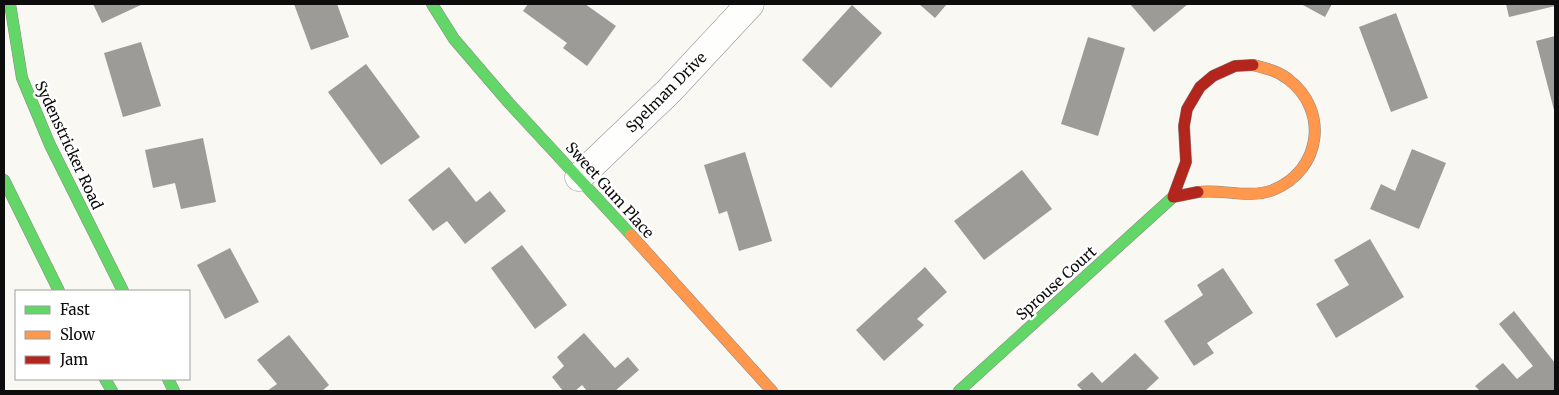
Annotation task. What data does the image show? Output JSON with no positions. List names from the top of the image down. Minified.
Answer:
{"streets":{"street":["Spelman Drive","Sydenstricker Road","Sweet Gum Place","Sprouse Court"]},"crossings":[["Spelman Drive","Sweet Gum Place"]],"legend":["Fast","Slow","Jam"]}
